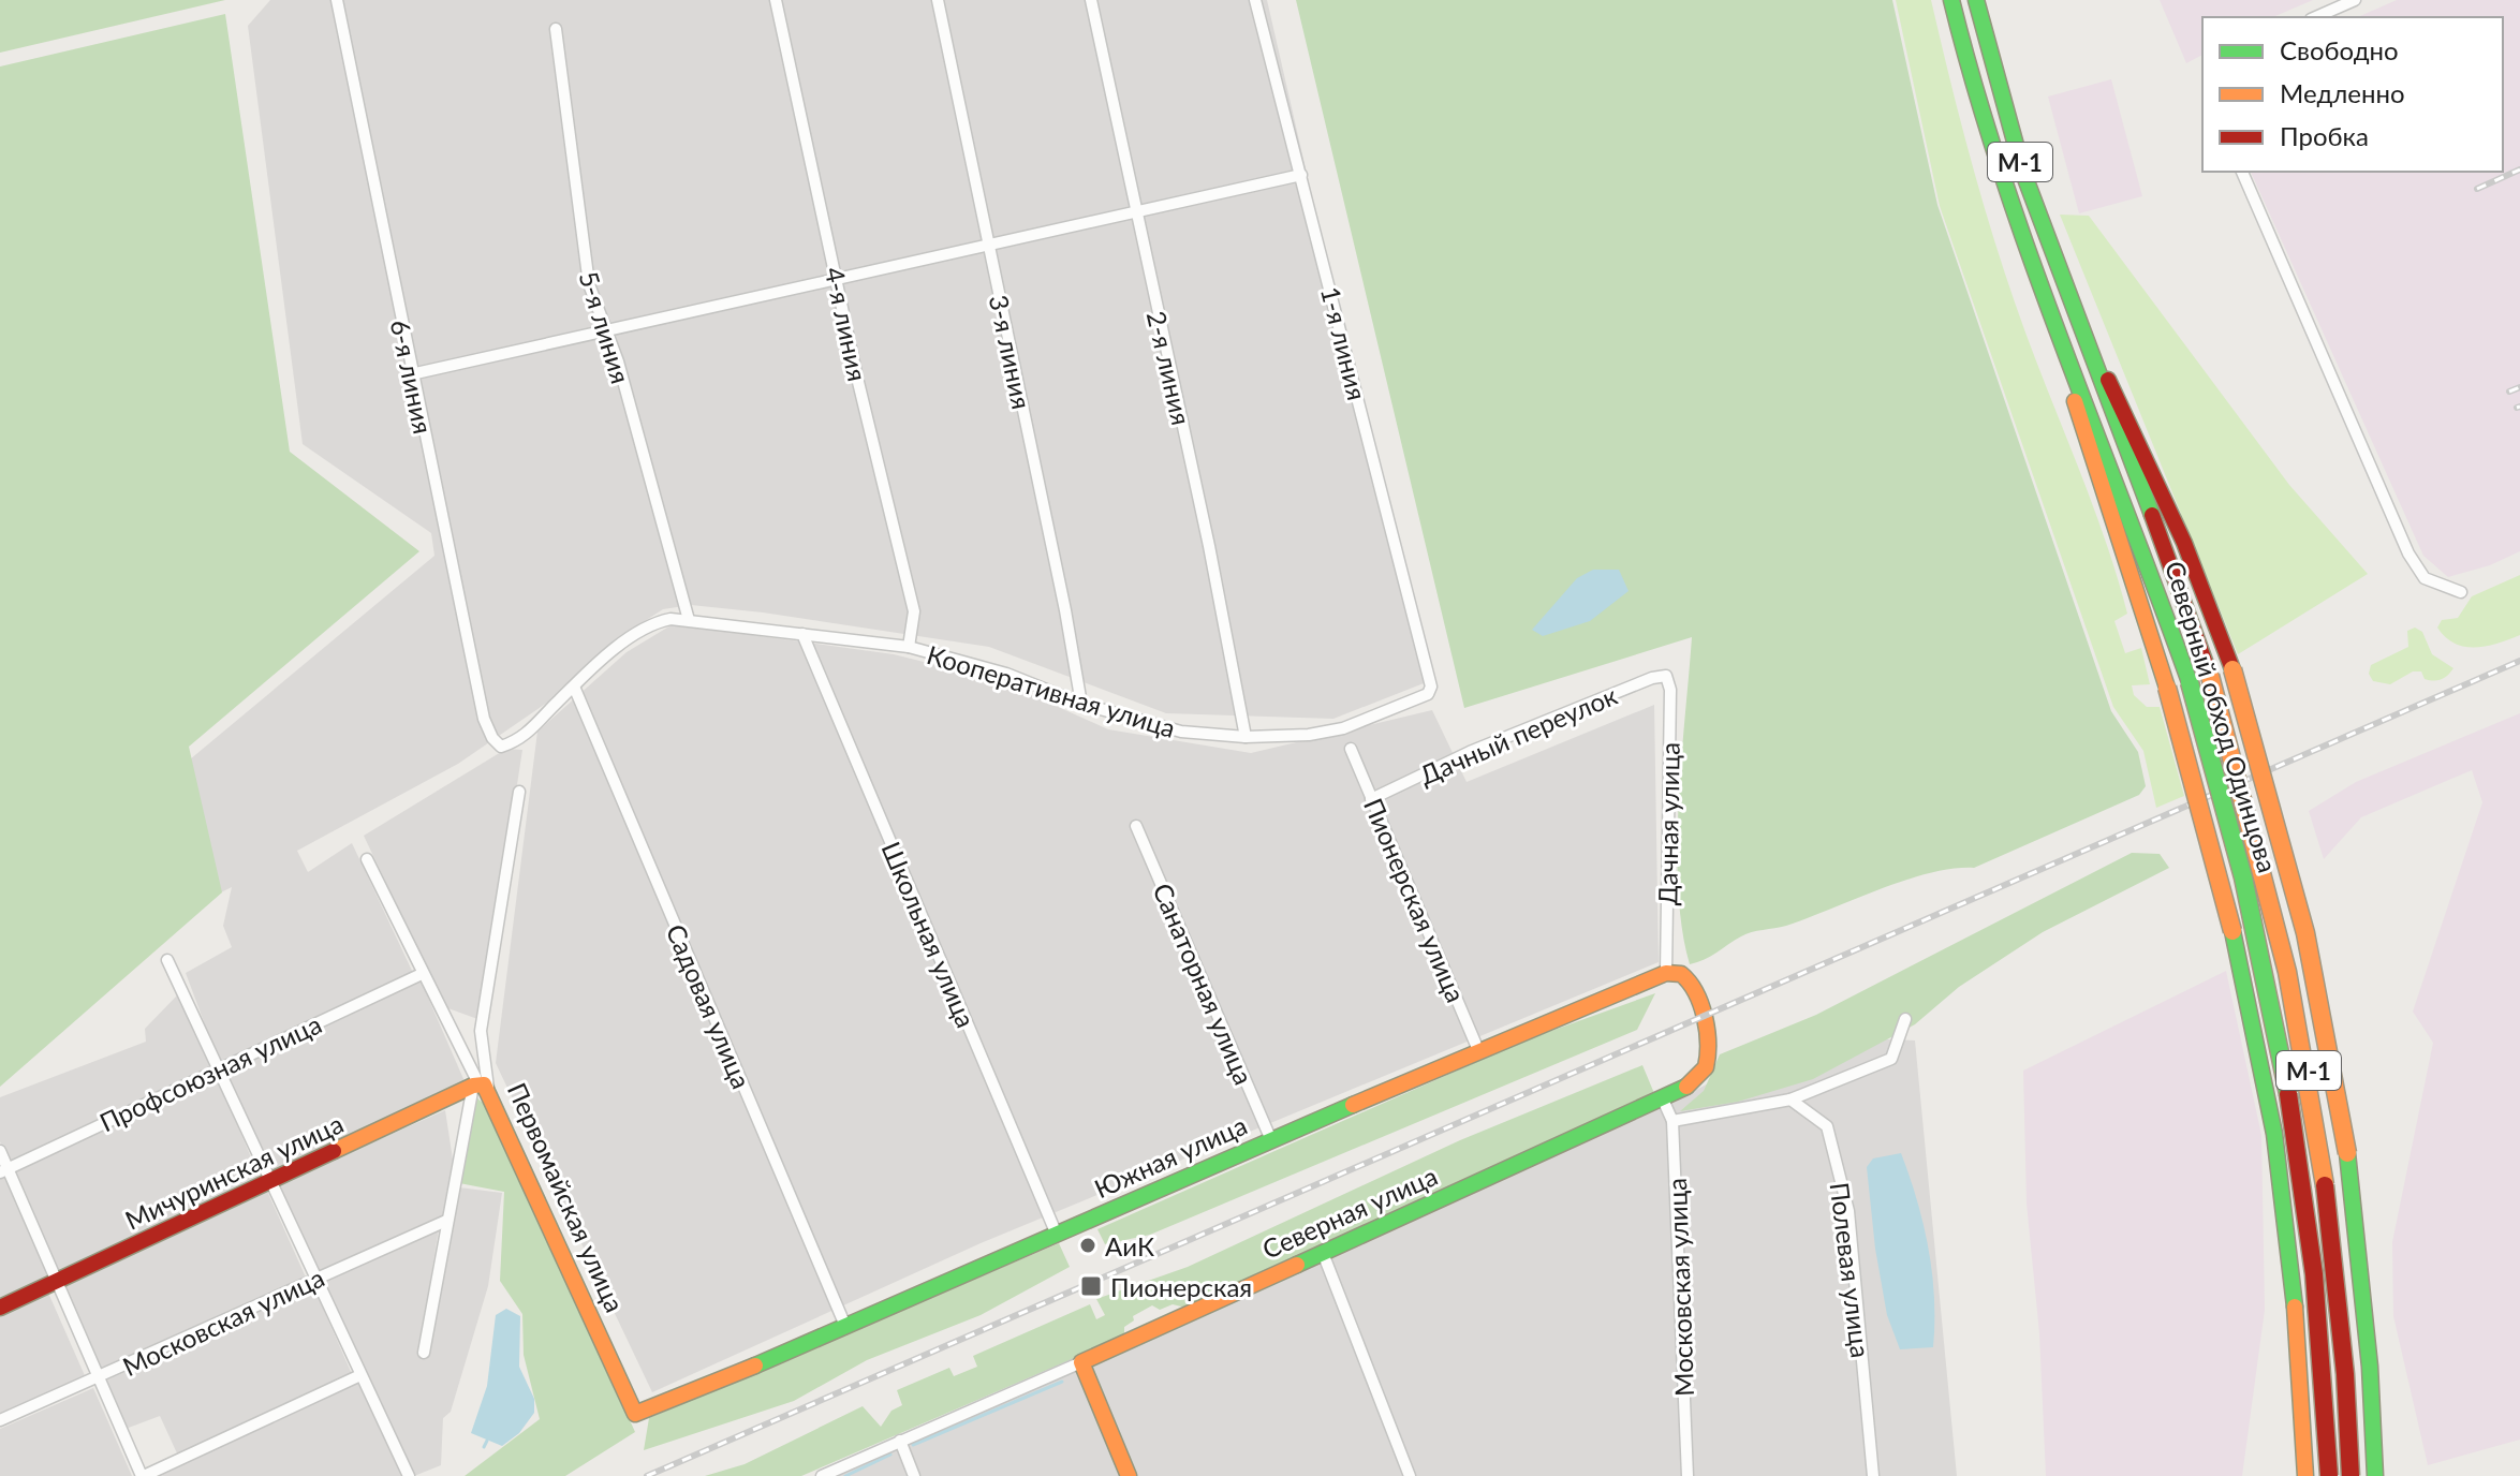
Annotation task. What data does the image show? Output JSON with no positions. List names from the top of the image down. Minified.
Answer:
{"streets":{"main road":["М-1","Северный обход Одинцова","Южная улица","Мичуринская улица","Первомайская улица","Северная улица"],"street":["4-я линия","5-я линия","1-я линия","3-я линия","2-я линия","6-я линия","Кооперативная улица","Дачный переулок","Дачная улица","Пионерская улица","Школьная улица","Санаторная улица","Садовая улица","Профсоюзная улица","Полевая улица","Московская улица"]},"crossings":[["4-я линия","Кооперативная улица"],["5-я линия","Кооперативная улица"],["1-я линия","Кооперативная улица"],["3-я линия","Кооперативная улица"],["2-я линия","Кооперативная улица"],["6-я линия","Кооперативная улица"],["Кооперативная улица","Школьная улица"],["Кооперативная улица","Садовая улица"],["Дачный переулок","Дачная улица"],["Дачный переулок","Пионерская улица"],["Дачная улица","Южная улица"],["Дачная улица","Северная улица"],["Пионерская улица","Южная улица"],["Школьная улица","Южная улица"],["Санаторная улица","Южная улица"],["Садовая улица","Южная улица"],["Южная улица","Первомайская улица"],["Южная улица","Северная улица"],["Мичуринская улица","Первомайская улица"],["Северная улица","Московская улица"]],"places":{"other":["АиК"],"transit":["Пионерская"]},"legend":["Свободно","Медленно","Пробка"]}
